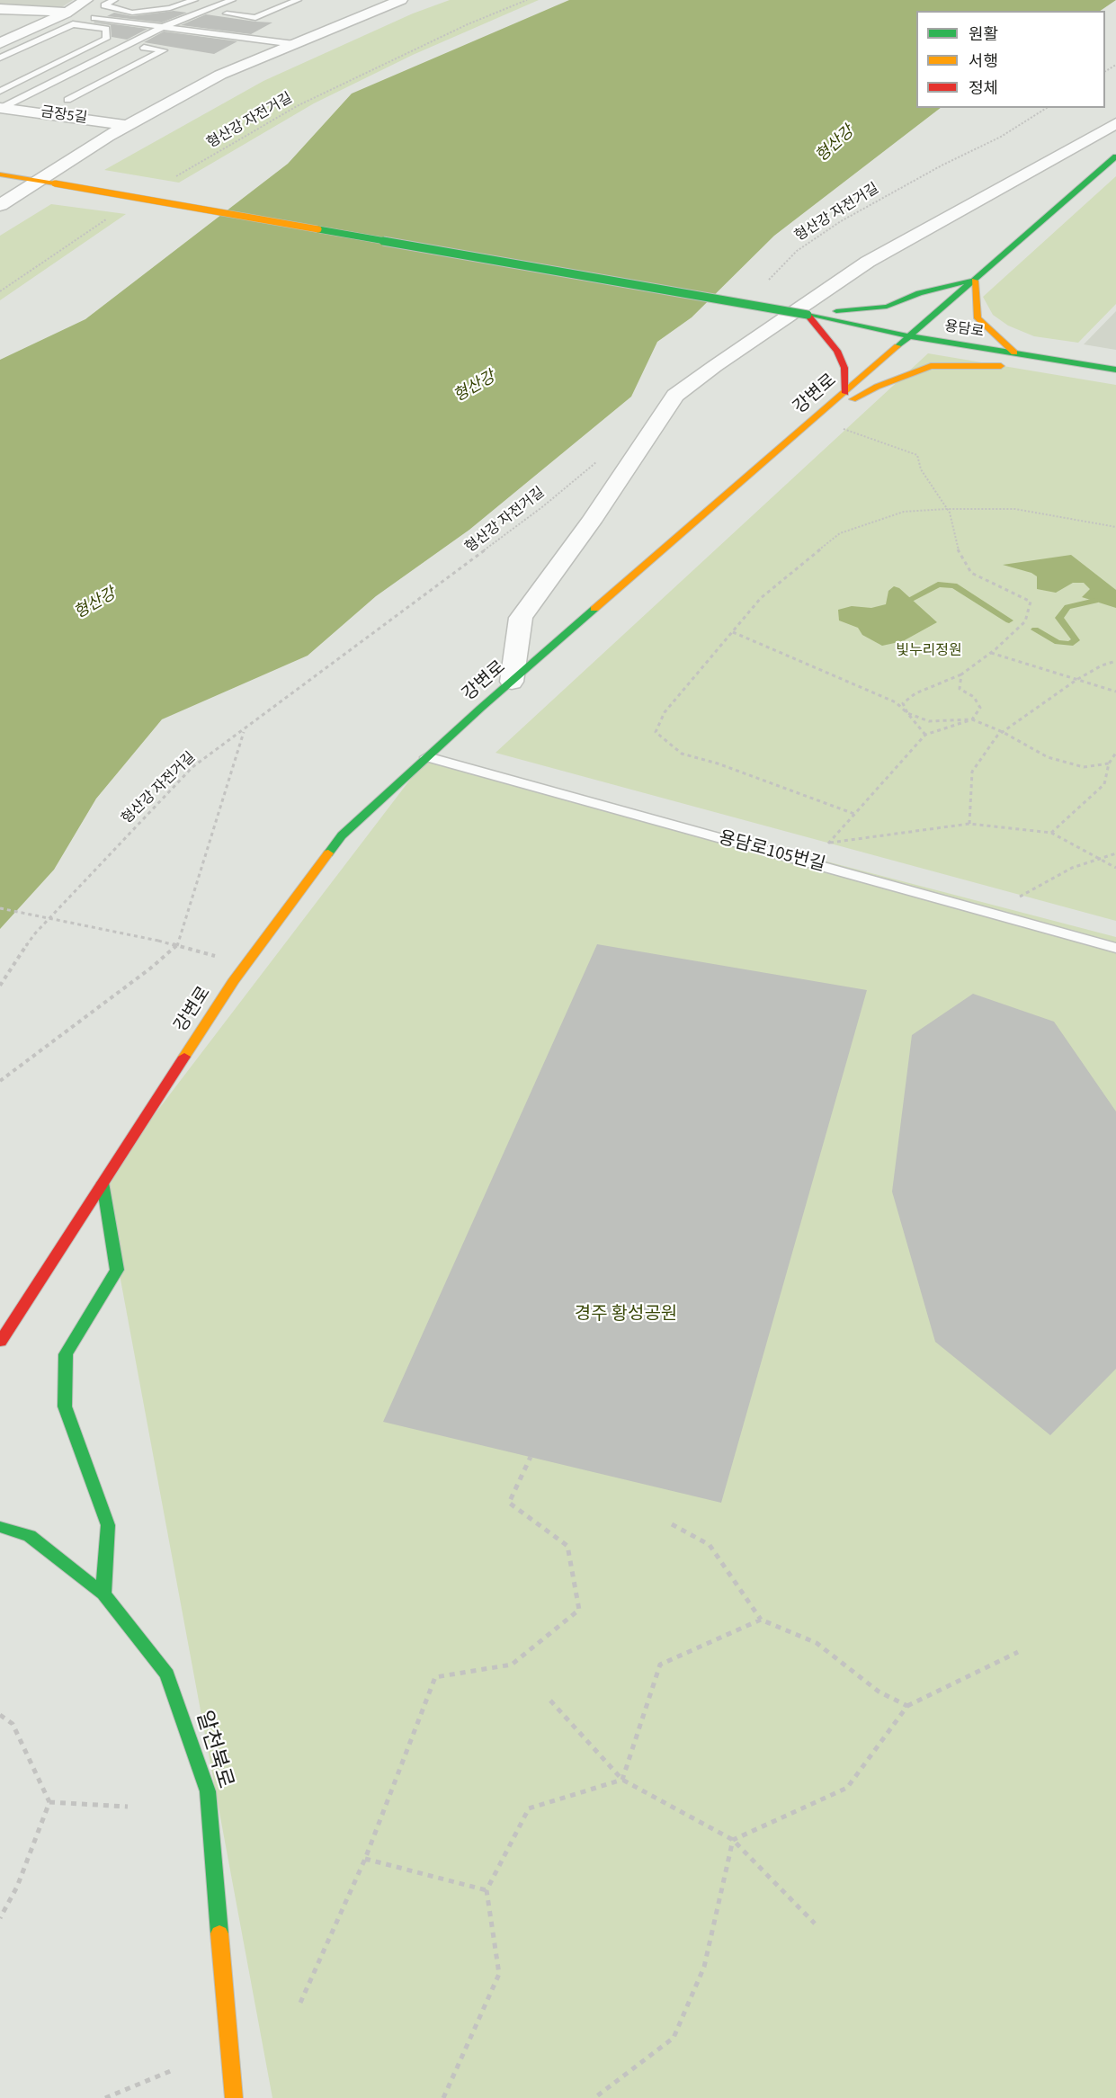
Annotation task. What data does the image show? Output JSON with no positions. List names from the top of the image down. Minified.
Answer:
{"streets":{"street":["금장5길","용담로","강변로","알천북로"],"lane":["용담로105번길"],"path":["형산강 자전거길"]},"crossings":[["용담로","강변로"],["강변로","용담로105번길"]],"water":["형산강"],"parks":["빛누리정원","경주 황성공원"],"legend":["원활","서행","정체"]}
